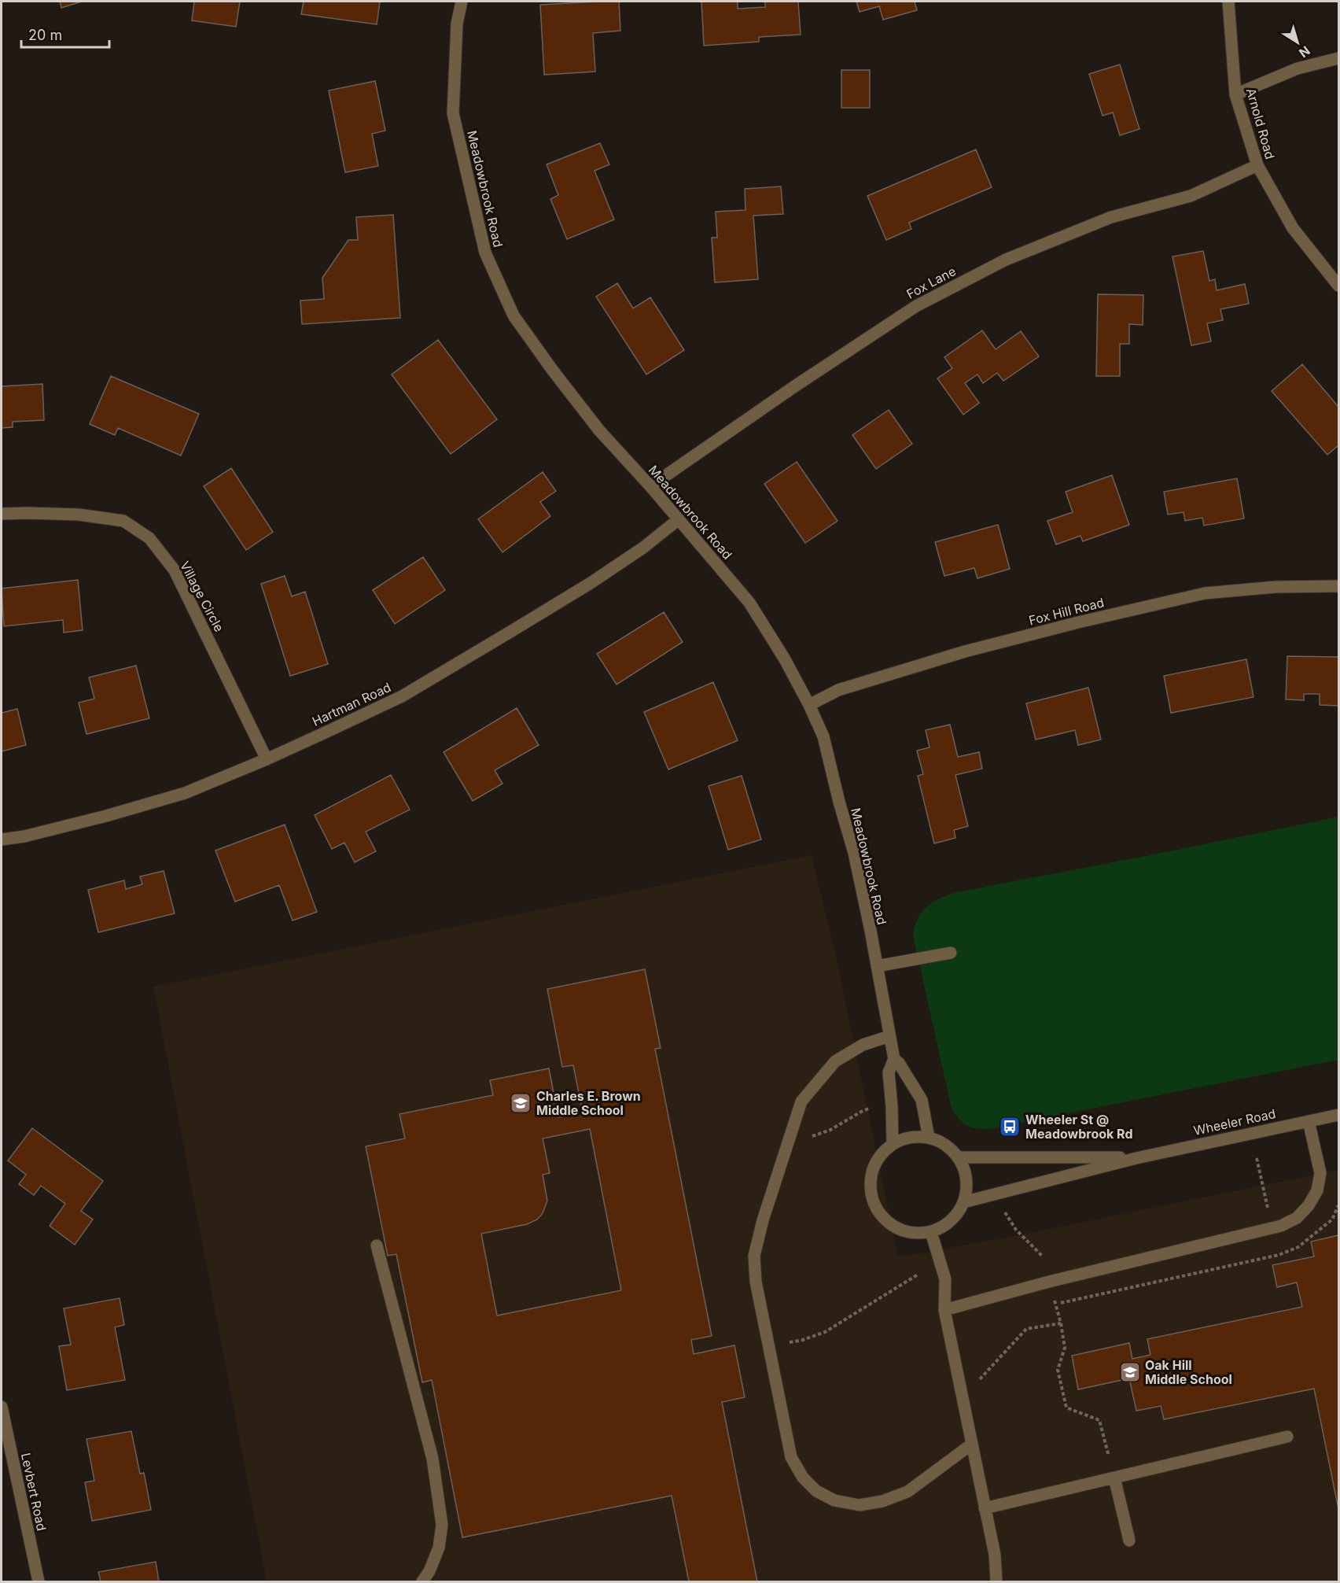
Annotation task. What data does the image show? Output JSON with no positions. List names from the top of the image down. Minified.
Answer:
{"streets":{"street":["Arnold Road","Meadowbrook Road","Fox Lane","Village Circle","Fox Hill Road","Hartman Road","Wheeler Road","Levbert Road"]},"crossings":[["Arnold Road","Fox Lane"],["Meadowbrook Road","Fox Lane"],["Meadowbrook Road","Fox Hill Road"],["Meadowbrook Road","Hartman Road"],["Meadowbrook Road","Wheeler Road"],["Village Circle","Hartman Road"]],"places":{"school or university":["Charles E. Brown Middle School","Oak Hill Middle School"],"bus stop":["Wheeler St @ Meadowbrook Rd"]},"scale_bar":"20 m","north":"bottom right"}
